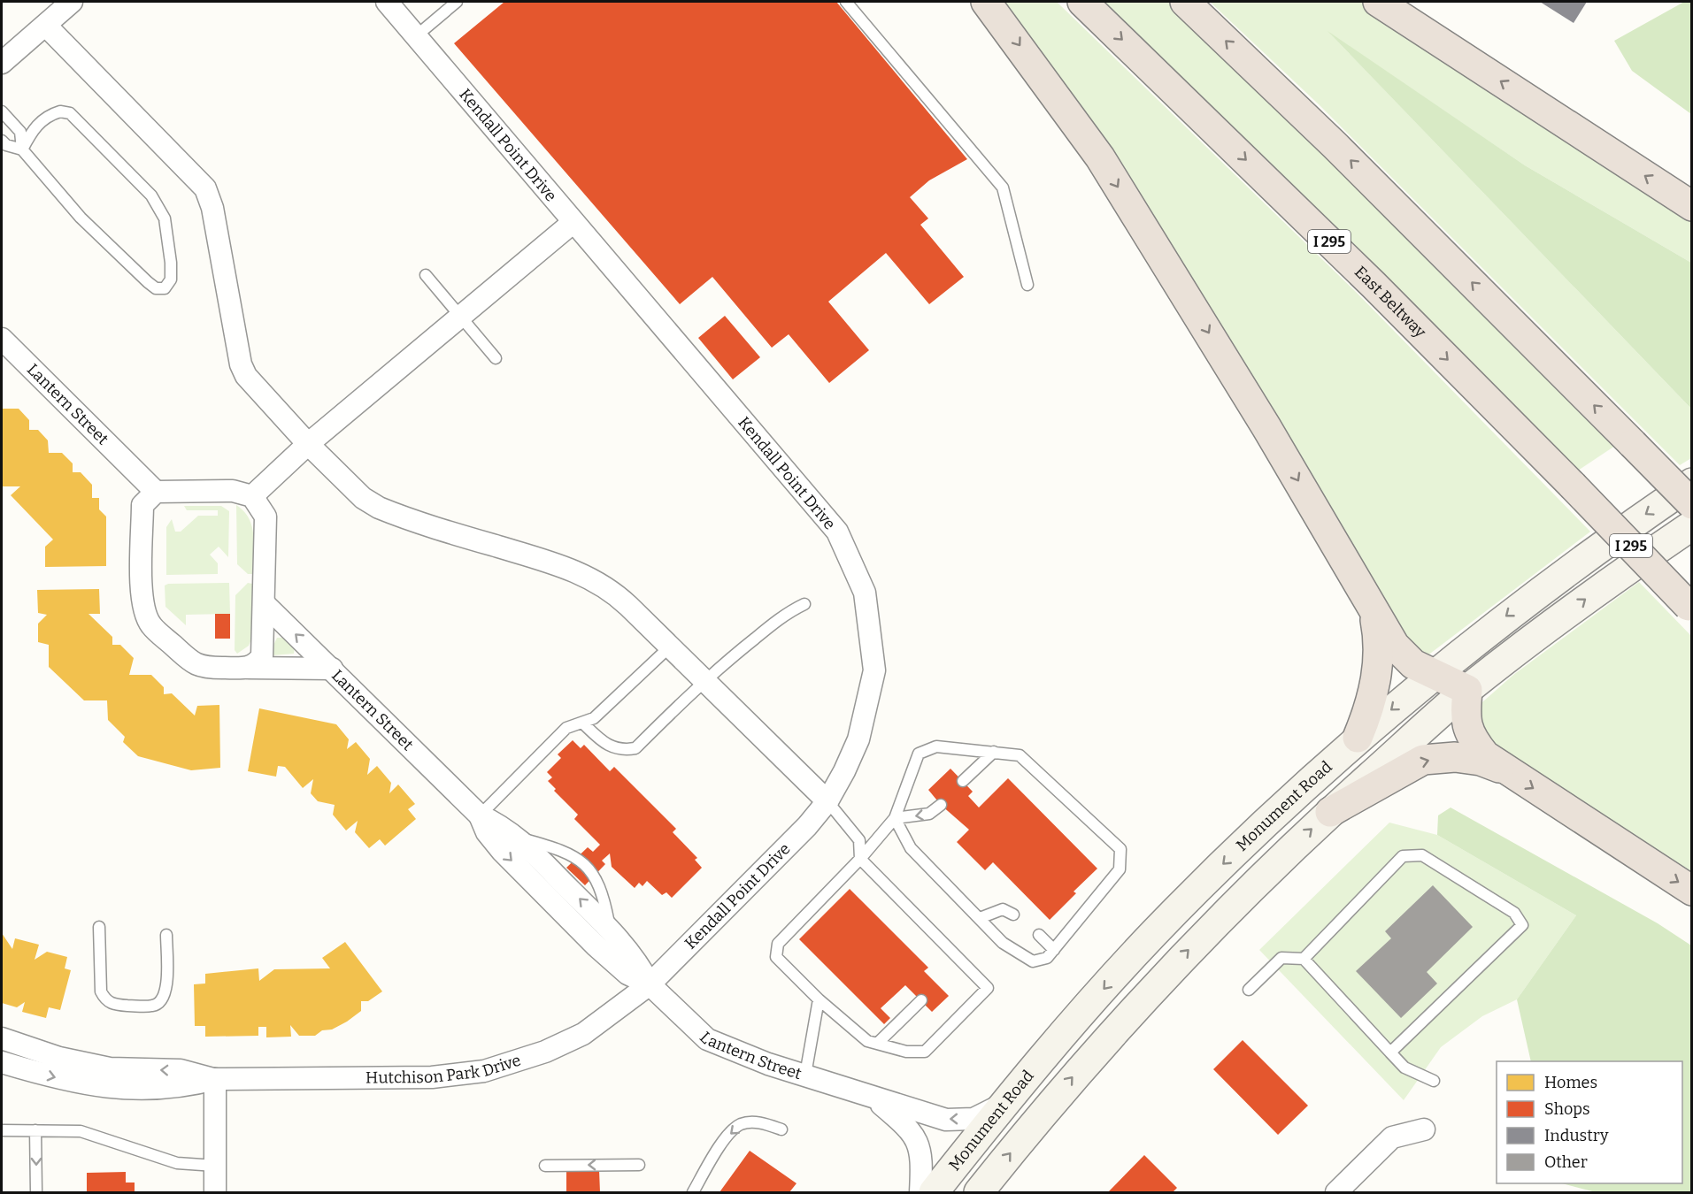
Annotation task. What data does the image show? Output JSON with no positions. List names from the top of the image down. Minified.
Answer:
{"streets":{"highway":["I 295","East Beltway"],"main road":["Monument Road"],"street":["Kendall Point Drive","Lantern Street","Hutchison Park Drive"]},"crossings":[["Kendall Point Drive","Lantern Street"],["Kendall Point Drive","Hutchison Park Drive"],["Lantern Street","Monument Road"],["Lantern Street","Hutchison Park Drive"]],"legend":["Homes","Shops","Industry","Other"]}
